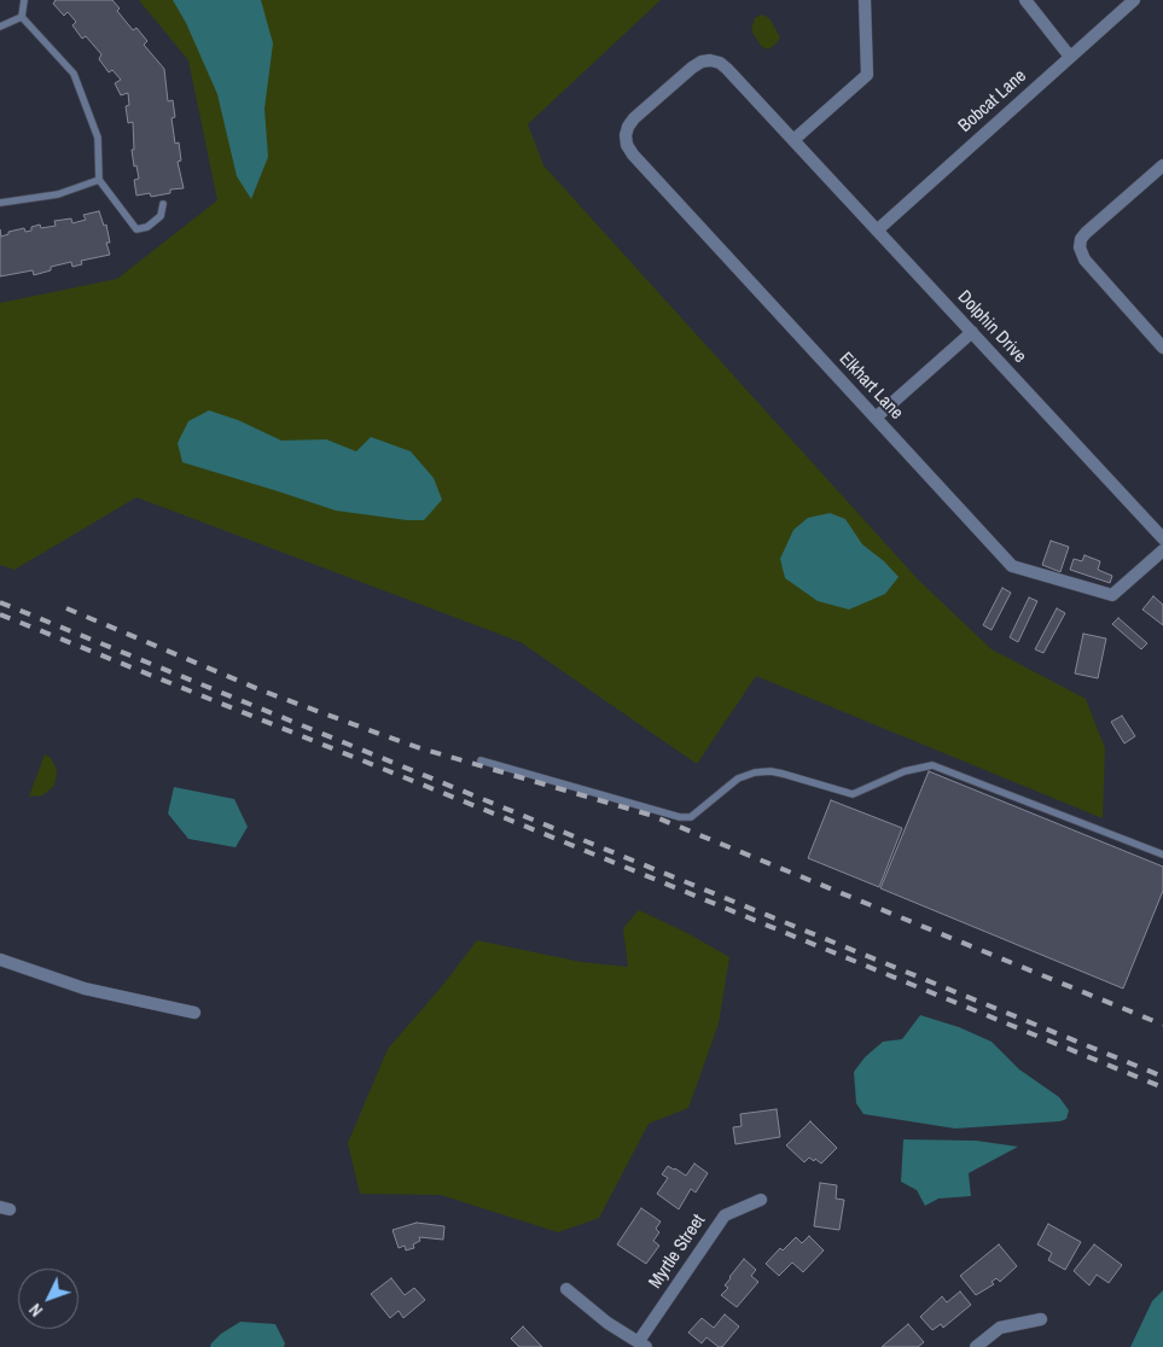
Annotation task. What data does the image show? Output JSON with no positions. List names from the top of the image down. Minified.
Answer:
{"streets":{"street":["Bobcat Lane","Dolphin Drive","Elkhart Lane","Myrtle Street"]},"crossings":[["Bobcat Lane","Dolphin Drive"],["Dolphin Drive","Elkhart Lane"]],"north":"bottom left"}
